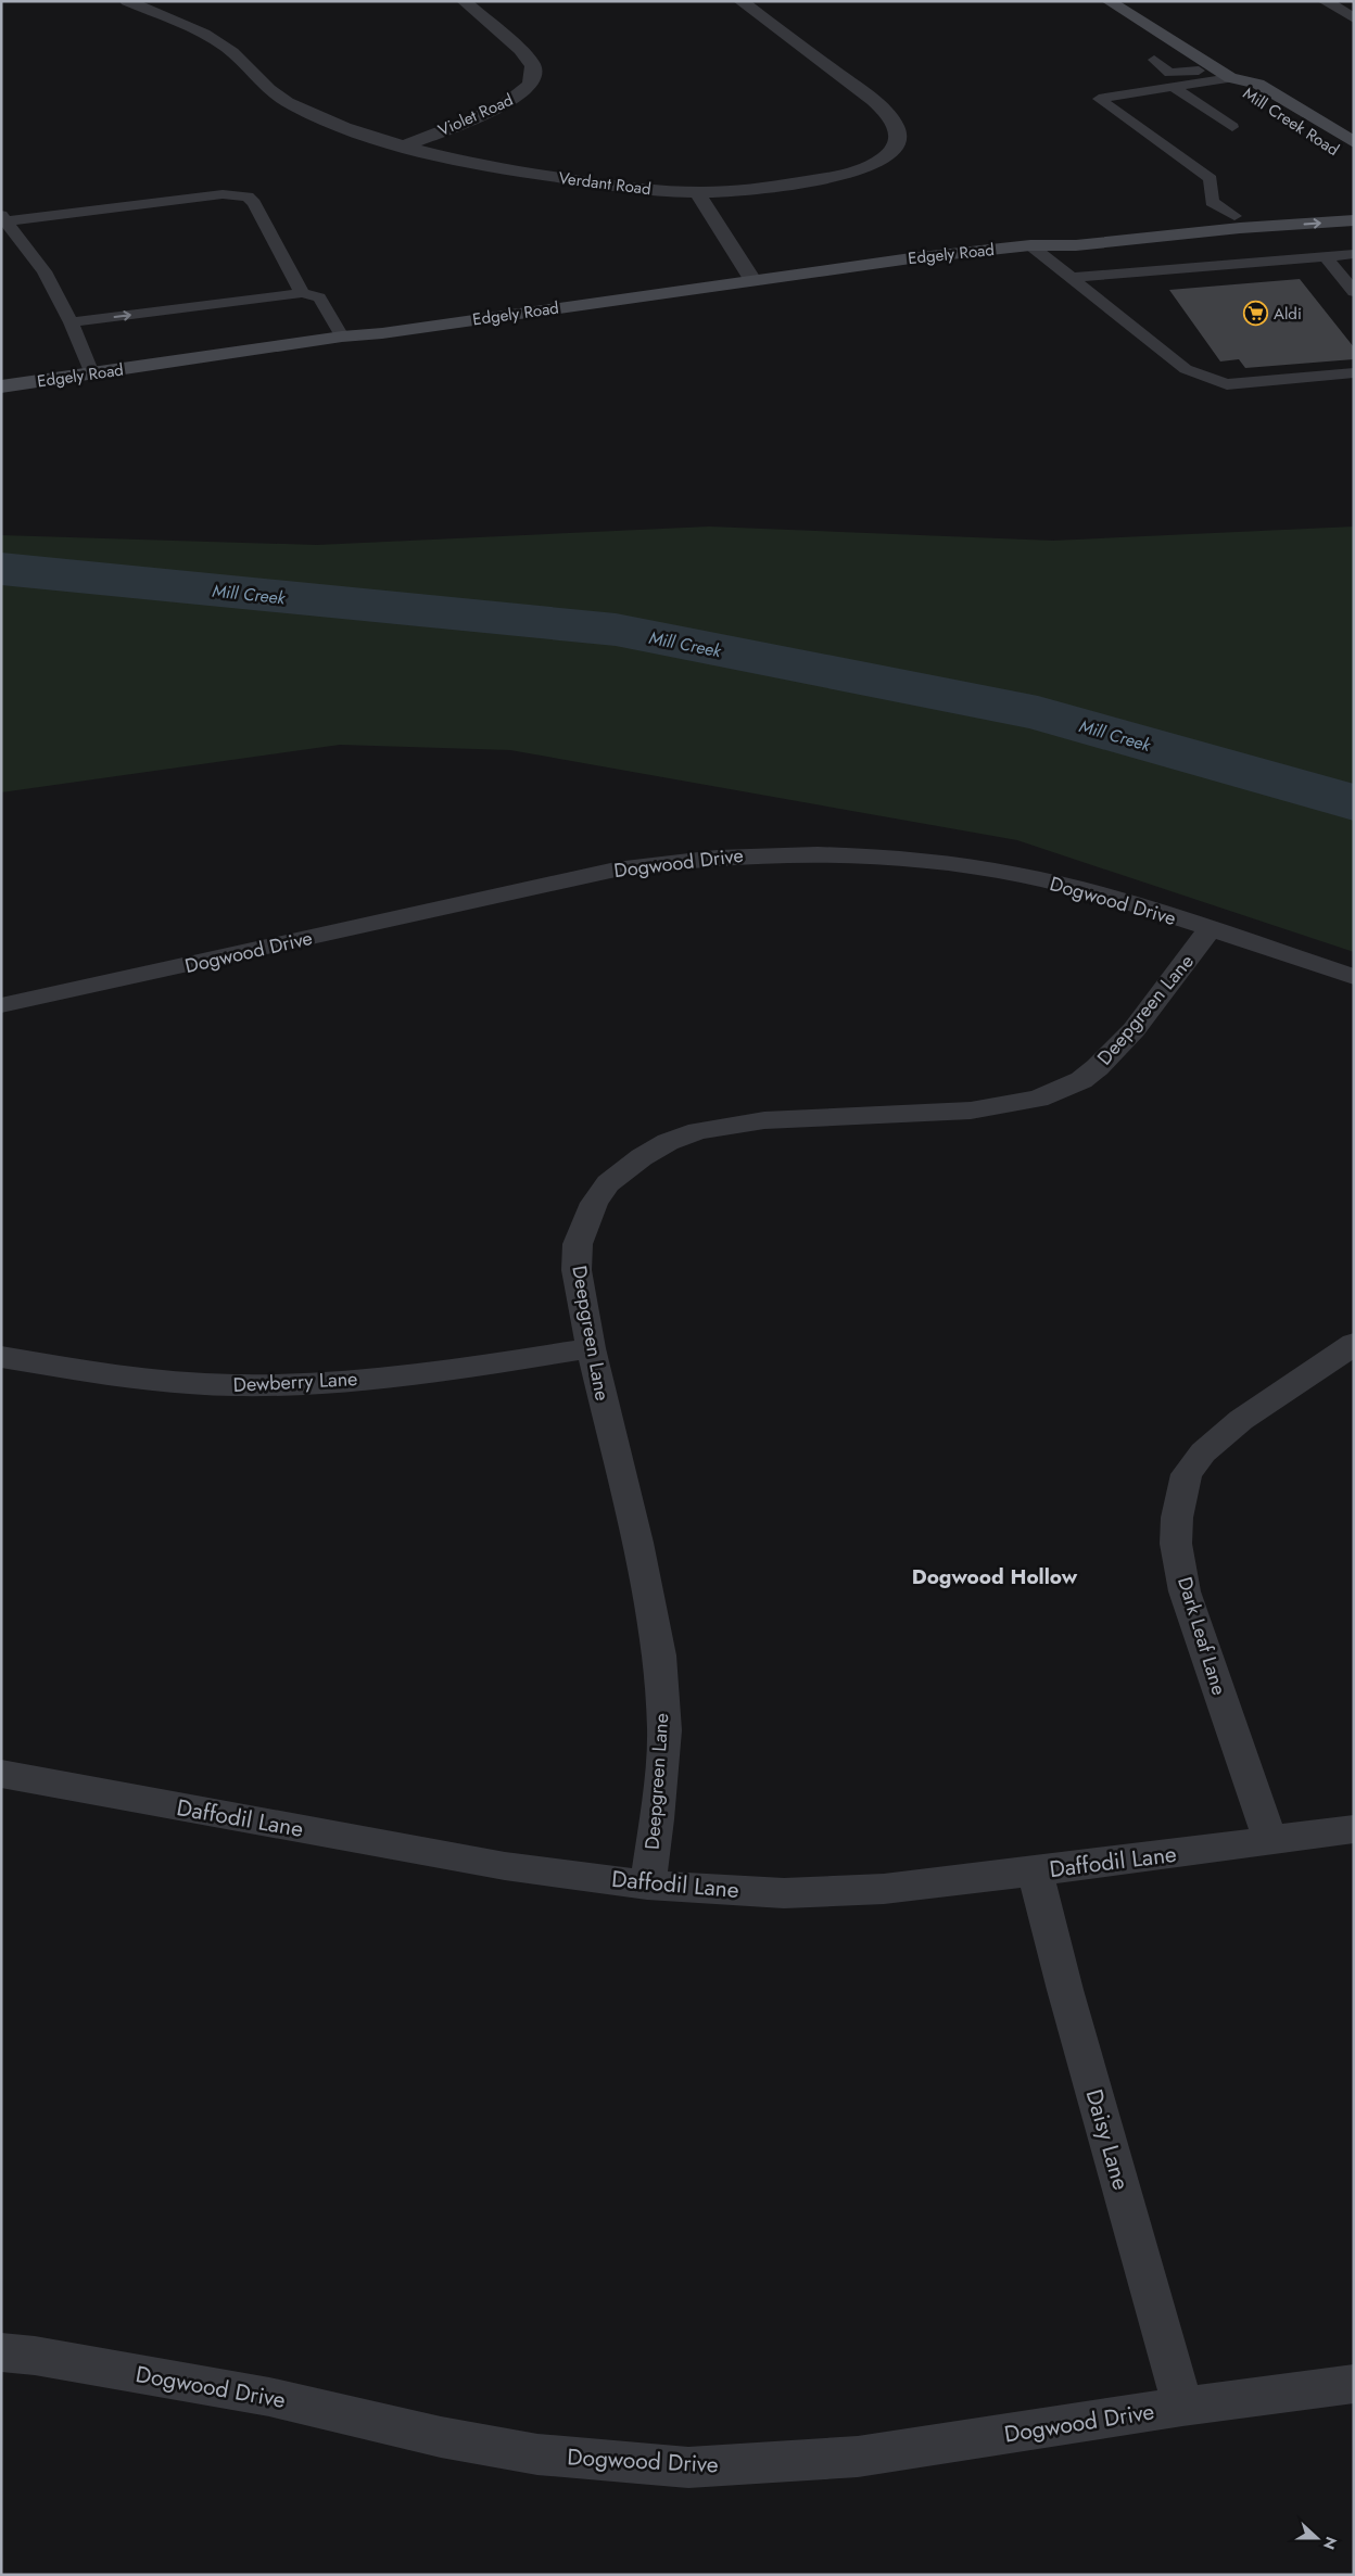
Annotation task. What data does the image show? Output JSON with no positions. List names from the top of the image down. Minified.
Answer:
{"streets":{"main road":["Mill Creek Road","Edgely Road"],"street":["Violet Road","Verdant Road","Dogwood Drive","Deepgreen Lane","Dewberry Lane","Dark Leaf Lane","Daffodil Lane","Daisy Lane"]},"crossings":[["Violet Road","Verdant Road"],["Dogwood Drive","Deepgreen Lane"],["Dogwood Drive","Daisy Lane"],["Deepgreen Lane","Dewberry Lane"],["Deepgreen Lane","Daffodil Lane"],["Dark Leaf Lane","Daffodil Lane"],["Daffodil Lane","Daisy Lane"]],"districts":["Dogwood Hollow"],"water":["Mill Creek"],"places":{"supermarket":["Aldi"]},"north":"right"}
